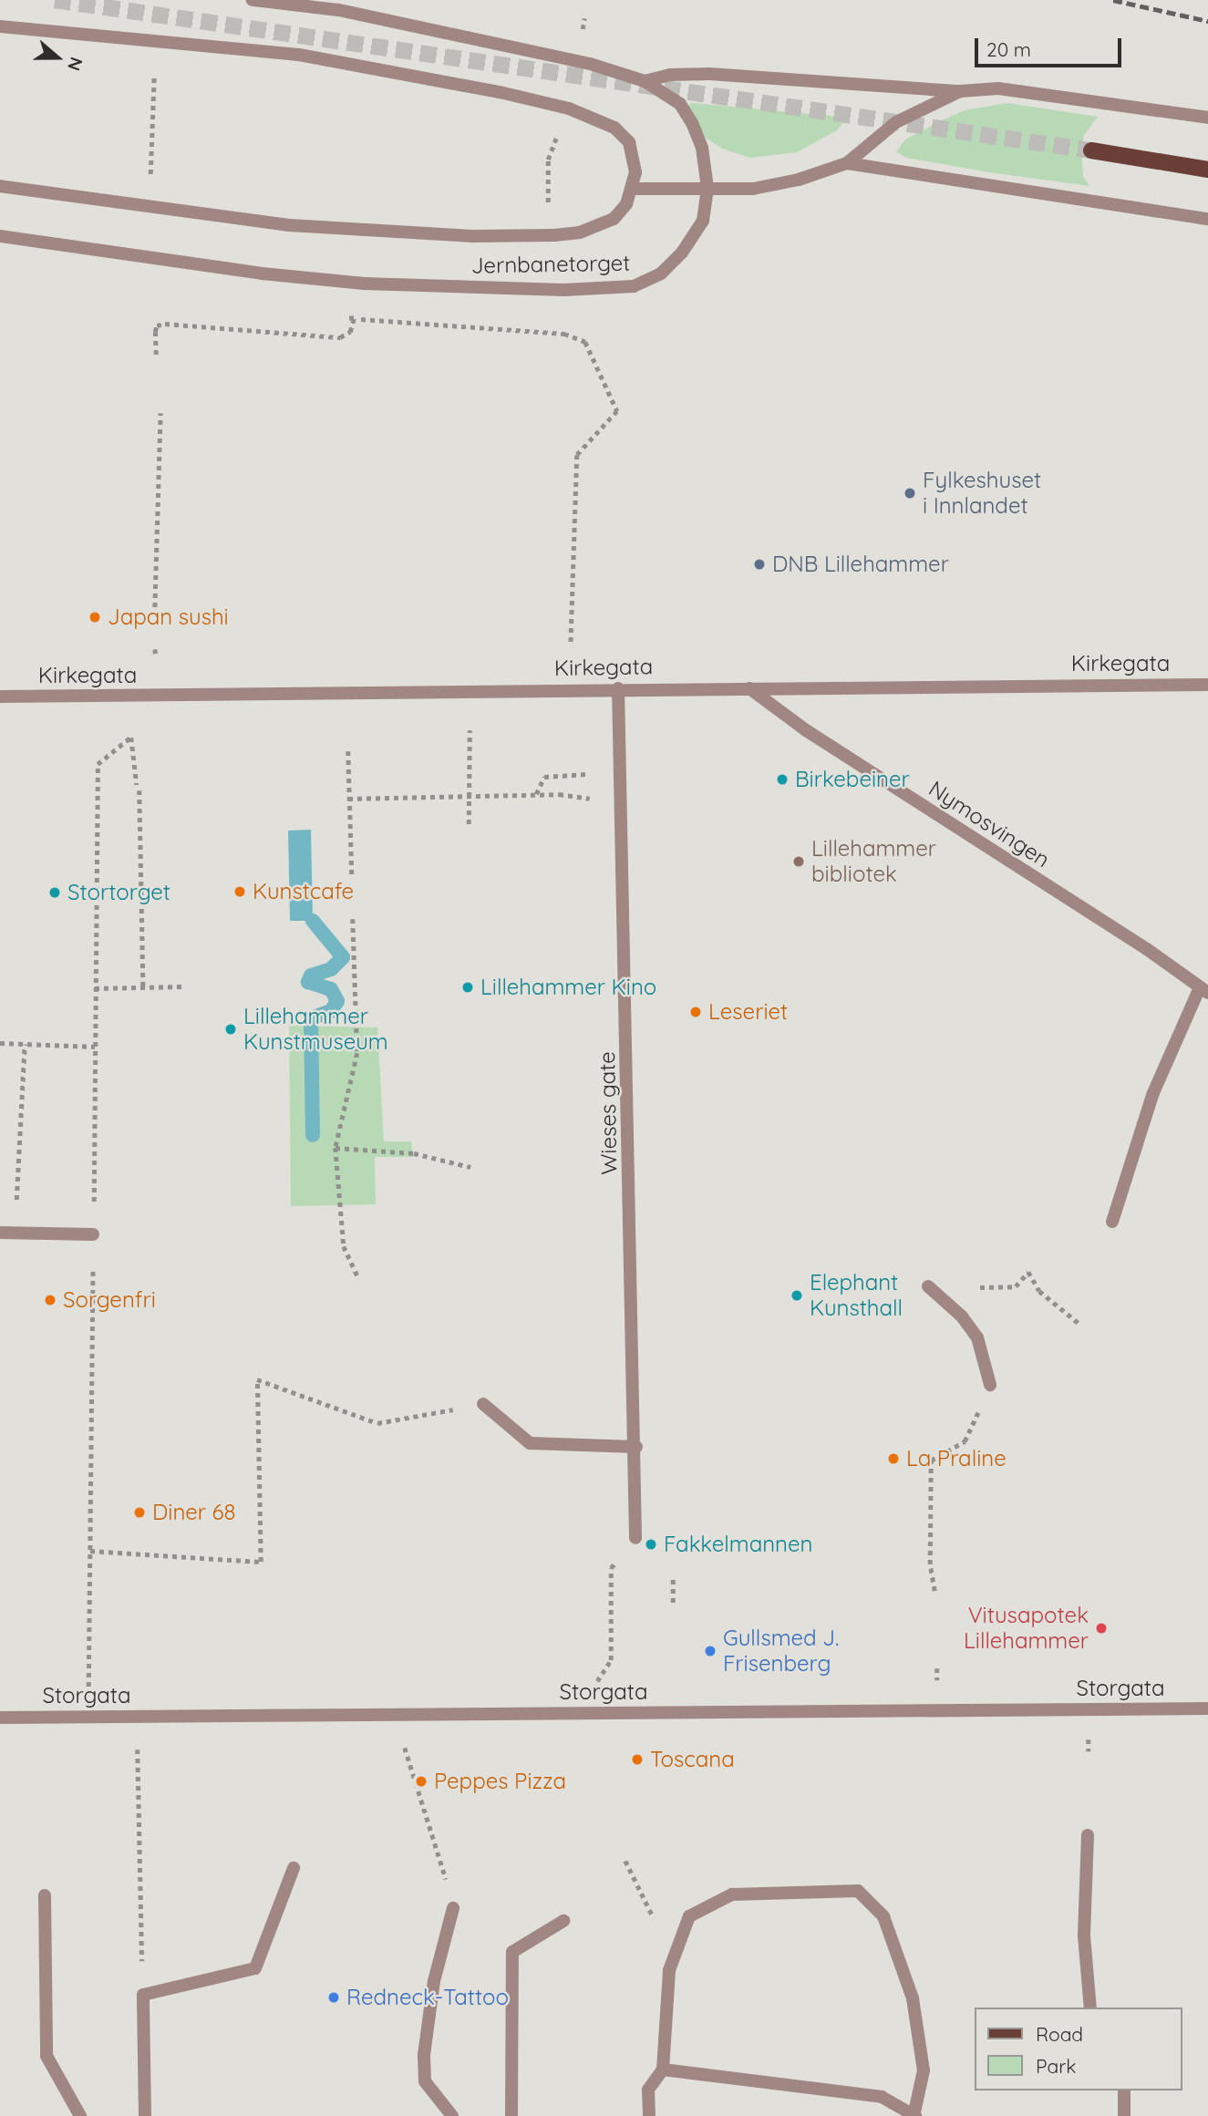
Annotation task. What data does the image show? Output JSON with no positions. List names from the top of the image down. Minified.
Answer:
{"streets":{"street":["Jernbanetorget","Kirkegata","Nymosvingen","Wieses gate","Storgata"]},"crossings":[["Kirkegata","Nymosvingen"],["Kirkegata","Wieses gate"]],"places":["Fylkeshuset i Innlandet","DNB Lillehammer","Japan sushi","Birkebeiner","Lillehammer bibliotek","Kunstcafe","Stortorget","Lillehammer Kino","Leseriet","Lillehammer Kunstmuseum","Elephant Kunsthall","Sorgenfri","La Praline","Diner 68","Fakkelmannen","Vitusapotek Lillehammer","Gullsmed J. Frisenberg","Toscana","Peppes Pizza","Redneck-Tattoo"],"legend":["Road","Park"],"scale_bar":"20 m","north":"right"}
